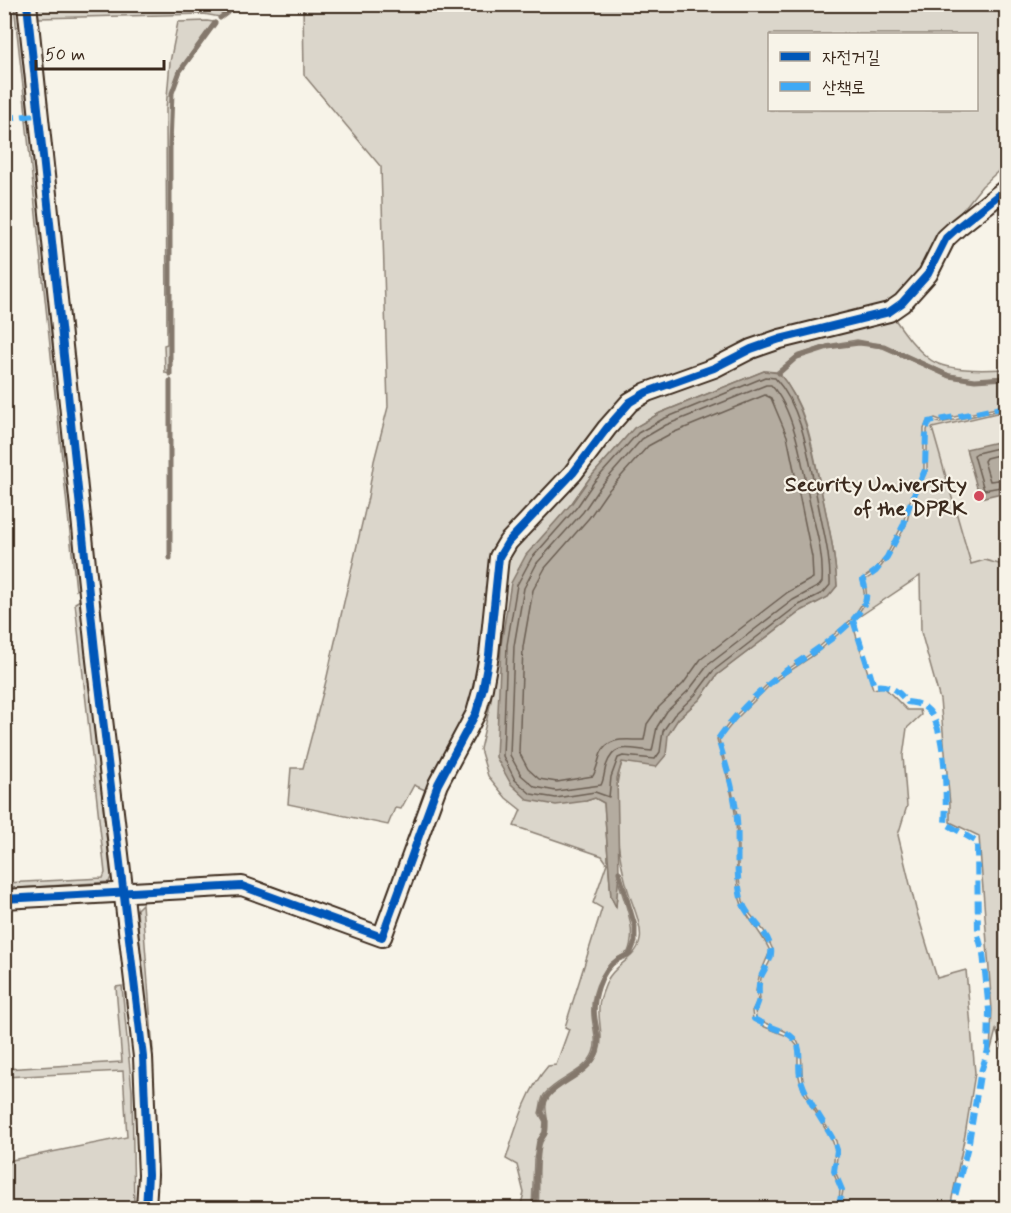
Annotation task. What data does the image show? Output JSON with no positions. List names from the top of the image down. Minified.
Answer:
{"places":["Security University of the DPRK"],"legend":["자전거길","산책로"],"scale_bar":"50 m"}
